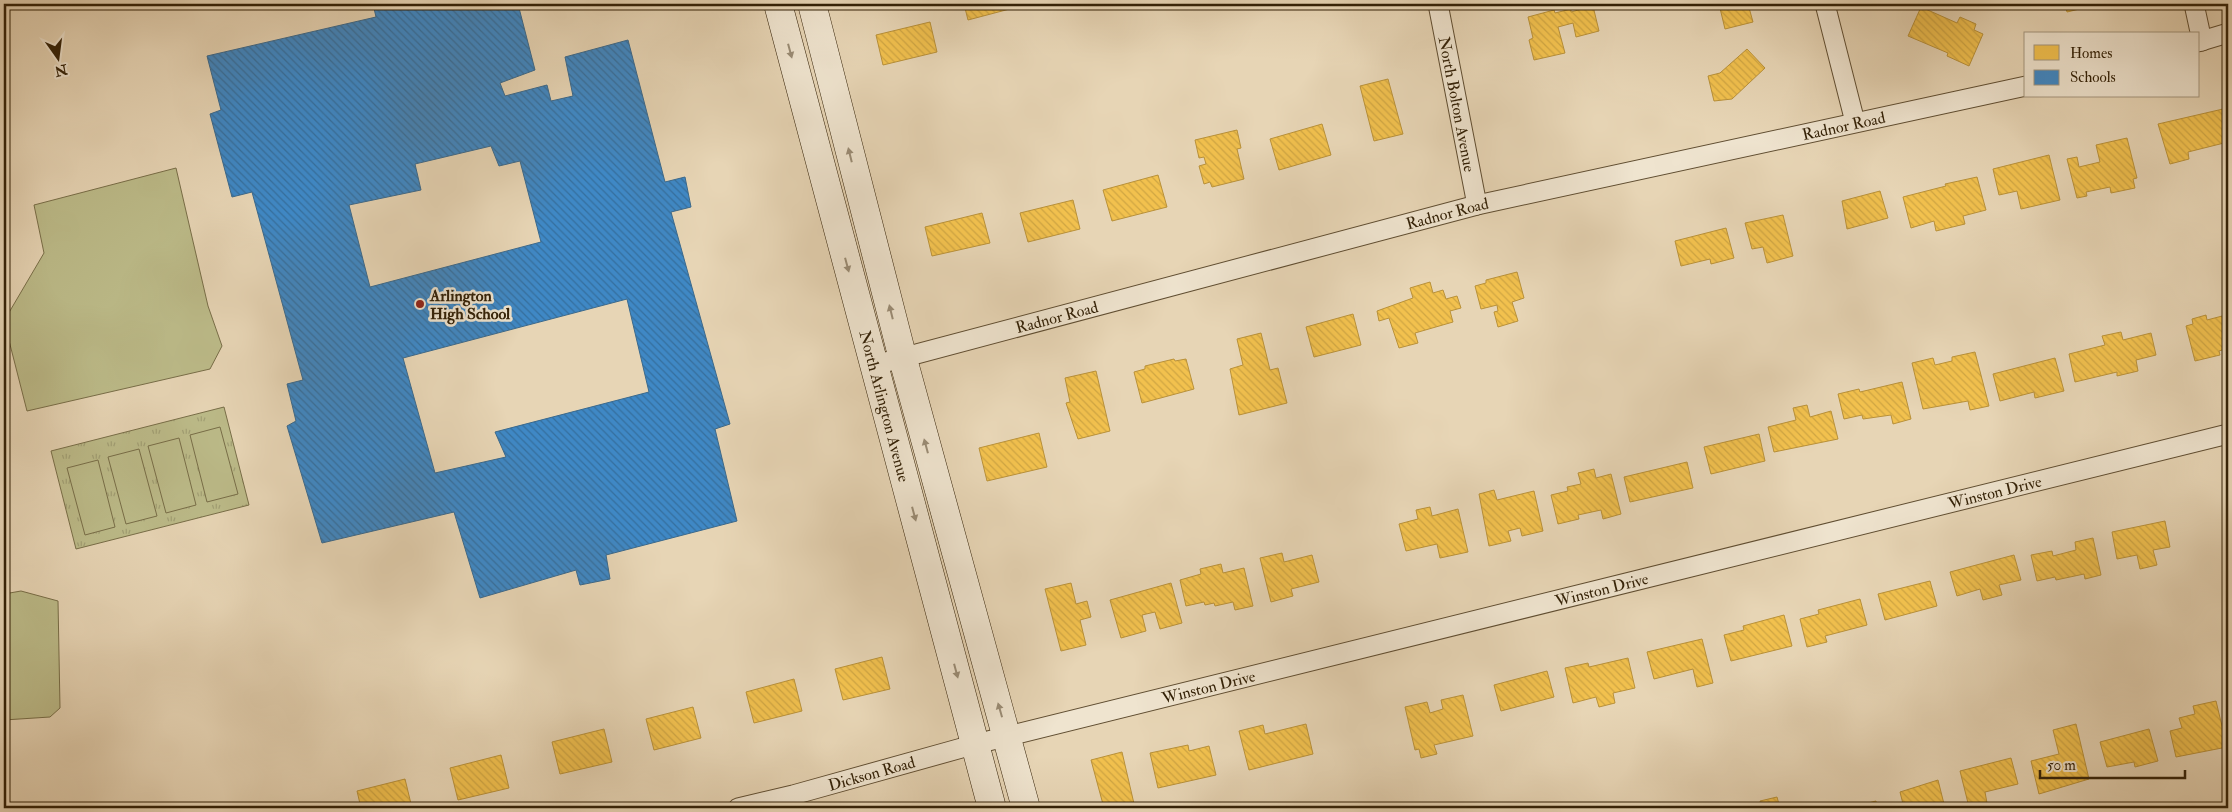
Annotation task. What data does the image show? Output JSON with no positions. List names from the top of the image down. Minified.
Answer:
{"streets":{"main road":["North Arlington Avenue"],"street":["North Bolton Avenue","Radnor Road","Winston Drive","Dickson Road"]},"crossings":[["North Bolton Avenue","Radnor Road"],["Radnor Road","North Arlington Avenue"],["North Arlington Avenue","Winston Drive"],["North Arlington Avenue","Dickson Road"],["Winston Drive","Dickson Road"]],"places":["Arlington High School"],"legend":["Homes","Schools"],"scale_bar":"50 m","north":"bottom"}
